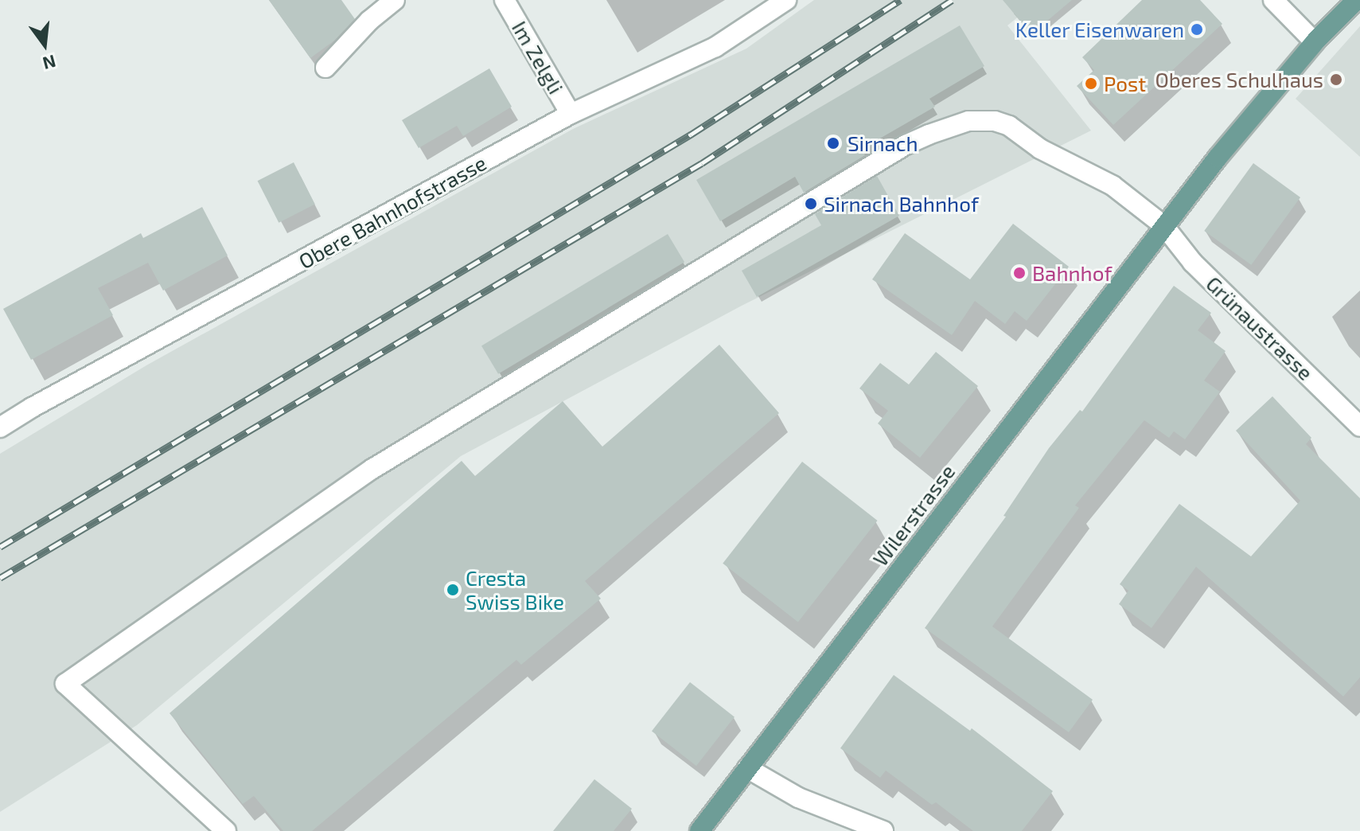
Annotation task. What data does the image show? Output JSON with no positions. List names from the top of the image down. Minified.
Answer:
{"streets":{"main road":["Wilerstrasse"],"street":["Im Zelgli","Obere Bahnhofstrasse","Grünaustrasse"]},"crossings":[["Im Zelgli","Obere Bahnhofstrasse"],["Grünaustrasse","Wilerstrasse"]],"places":["Keller Eisenwaren","Oberes Schulhaus","Post","Sirnach","Sirnach Bahnhof","Bahnhof","Cresta Swiss Bike"],"north":"bottom"}
